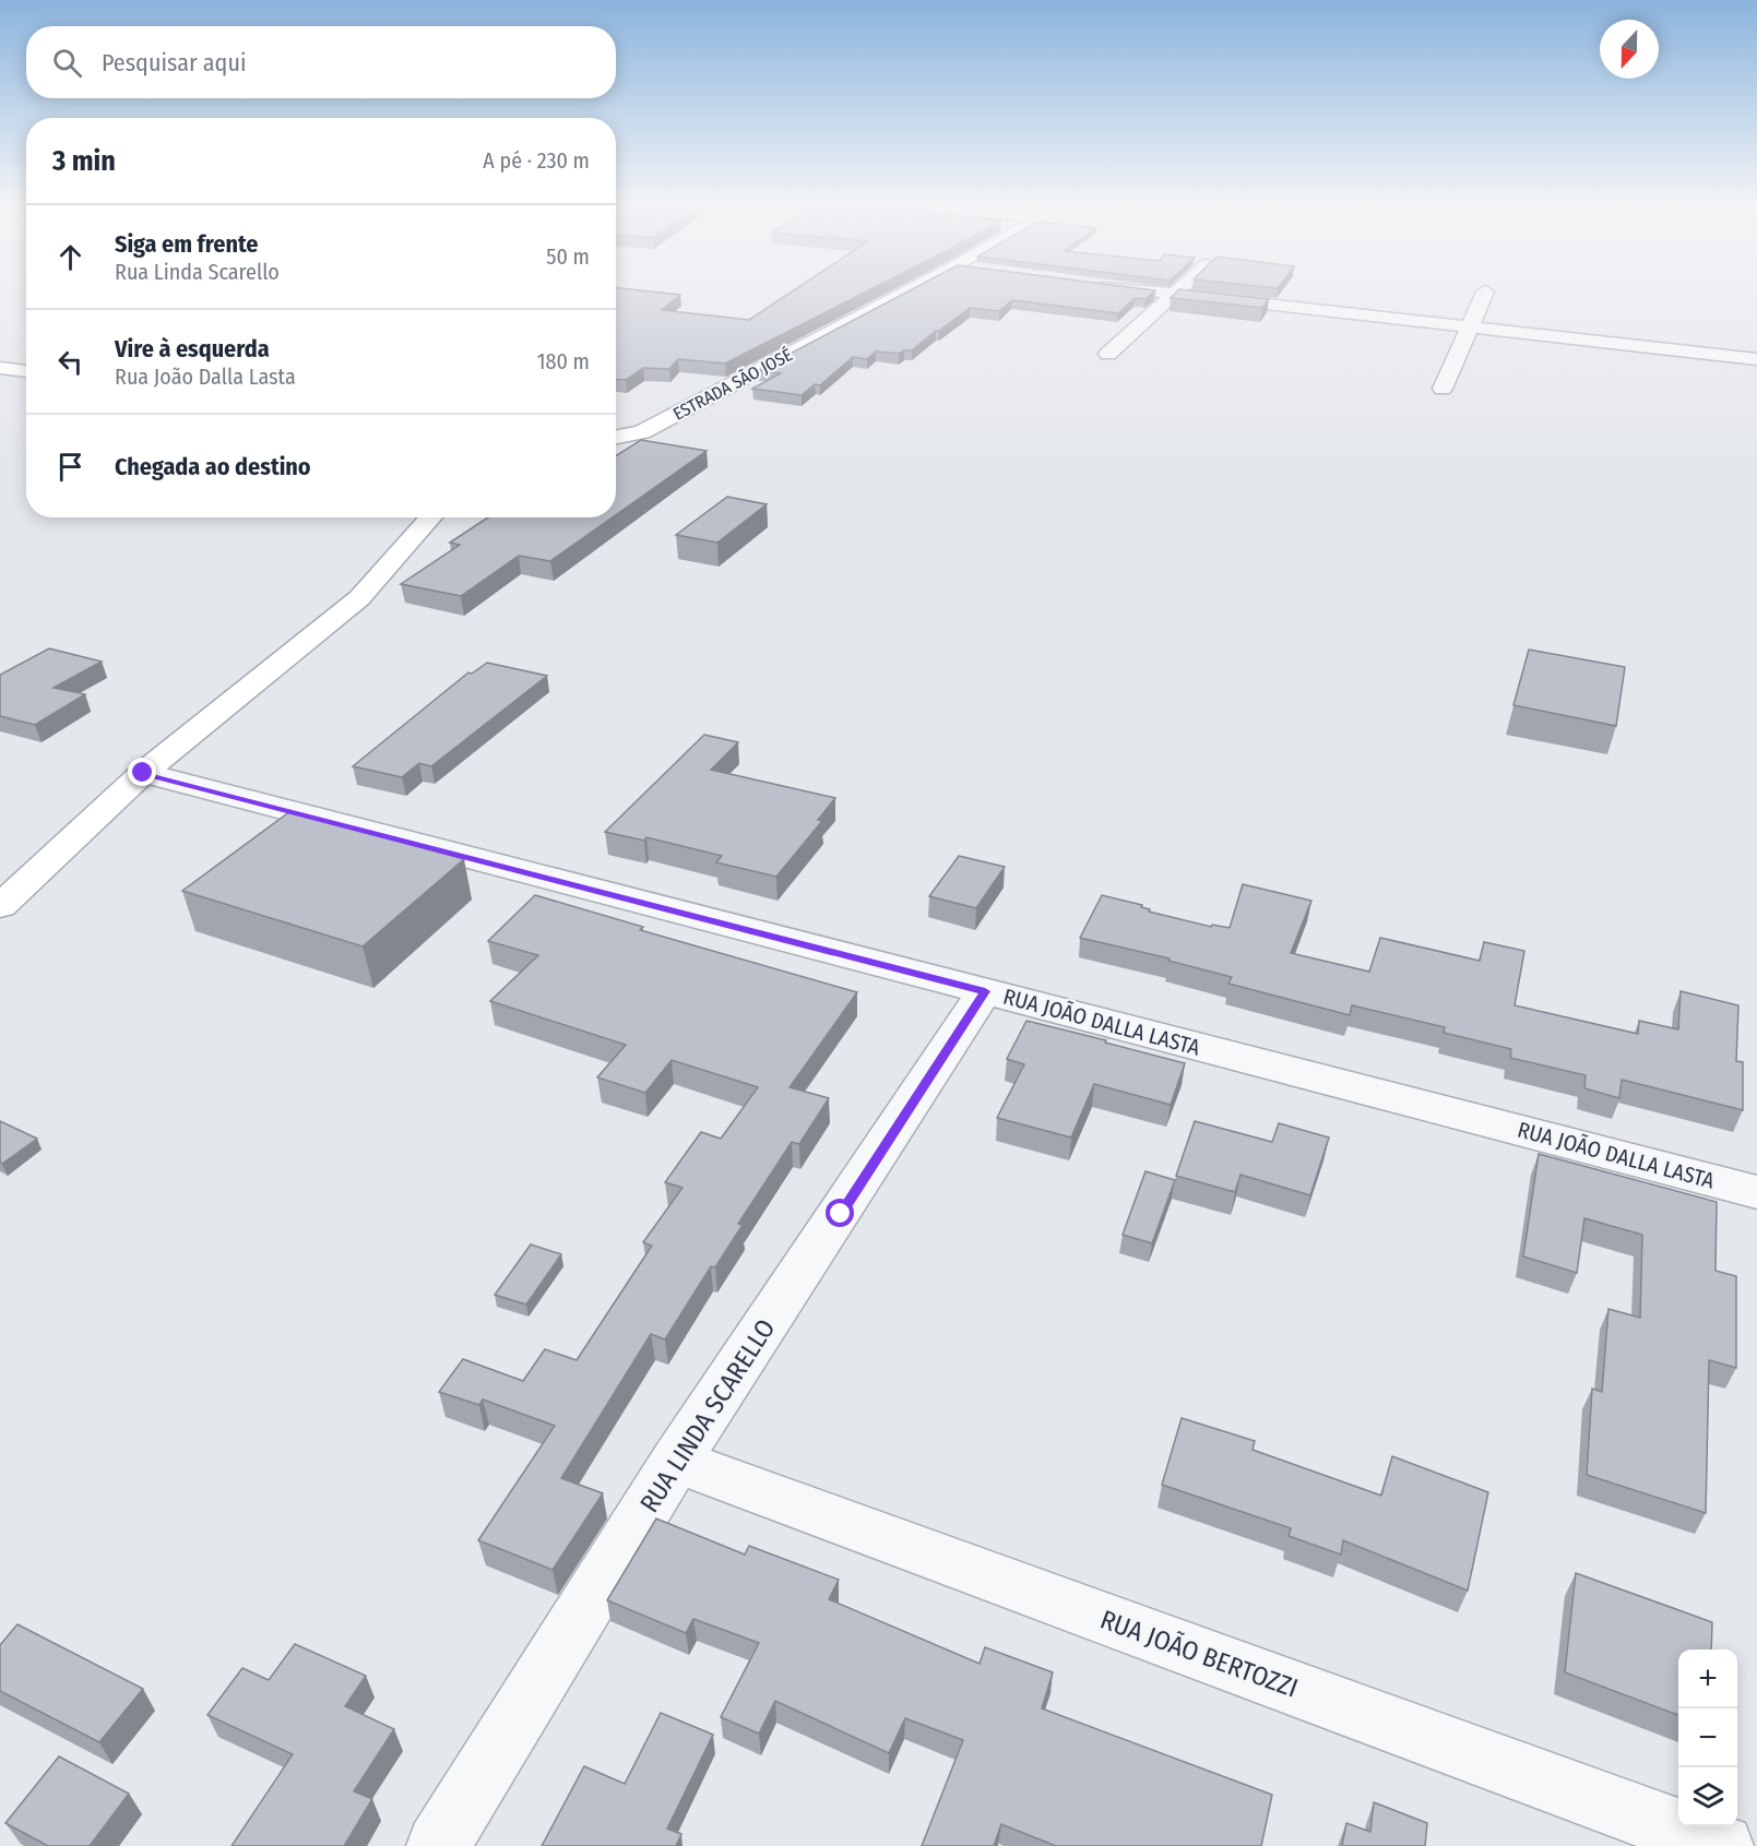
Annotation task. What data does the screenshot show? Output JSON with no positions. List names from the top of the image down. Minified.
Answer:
{"streets":{"street":["ESTRADA SÃO JOSÉ","RUA JOÃO DALLA LASTA","RUA LINDA SCARELLO","RUA JOÃO BERTOZZI"]},"crossings":[["RUA JOÃO DALLA LASTA","RUA LINDA SCARELLO"],["RUA LINDA SCARELLO","RUA JOÃO BERTOZZI"]],"north":"bottom","page":{"search":"Pesquisar aqui","heading":["3 min","A pé · 230 m"],"list":[["Siga em frente","Rua Linda Scarello","50 m"],["Vire à esquerda","Rua João Dalla Lasta","180 m"],"Chegada ao destino"],"map_buttons":["+","−"]}}
